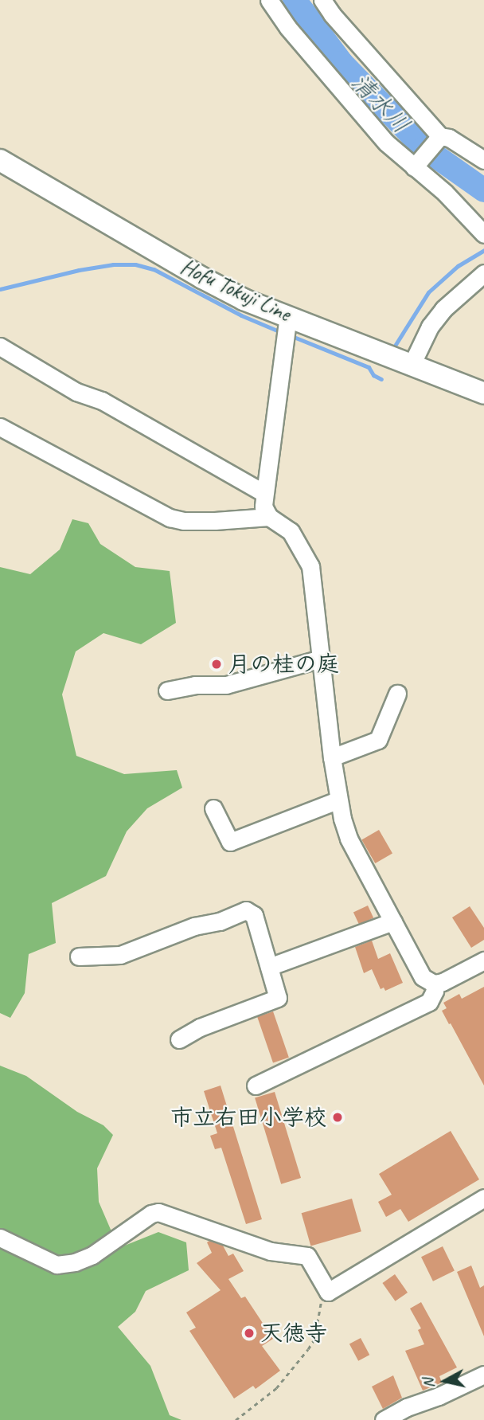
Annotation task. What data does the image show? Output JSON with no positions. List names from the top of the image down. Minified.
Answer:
{"streets":{"main road":["Hofu Tokuji Line"]},"water":["清水川"],"places":["月の桂の庭","市立右田小学校","天徳寺"],"north":"left"}
